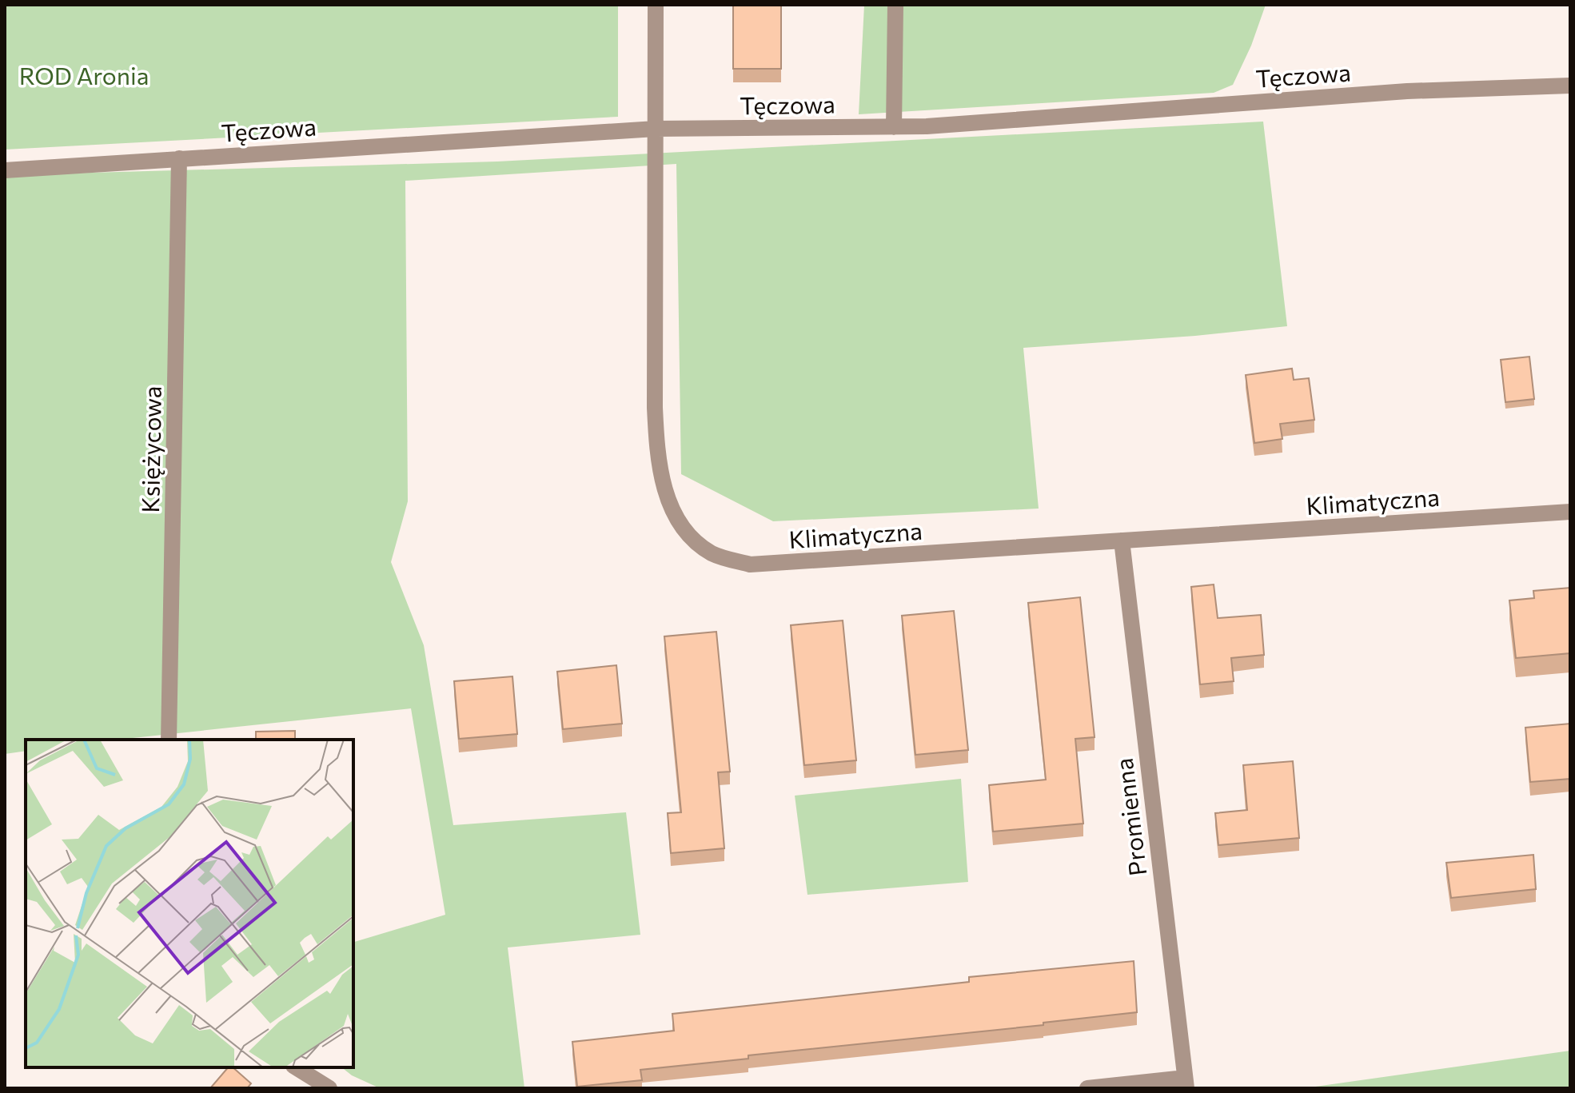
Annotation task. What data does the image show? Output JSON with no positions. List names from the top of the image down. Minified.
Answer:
{"streets":{"street":["Tęczowa","Księżycowa","Klimatyczna","Promienna"]},"crossings":[["Tęczowa","Księżycowa"],["Tęczowa","Klimatyczna"],["Klimatyczna","Promienna"]],"parks":["ROD Aronia"]}
